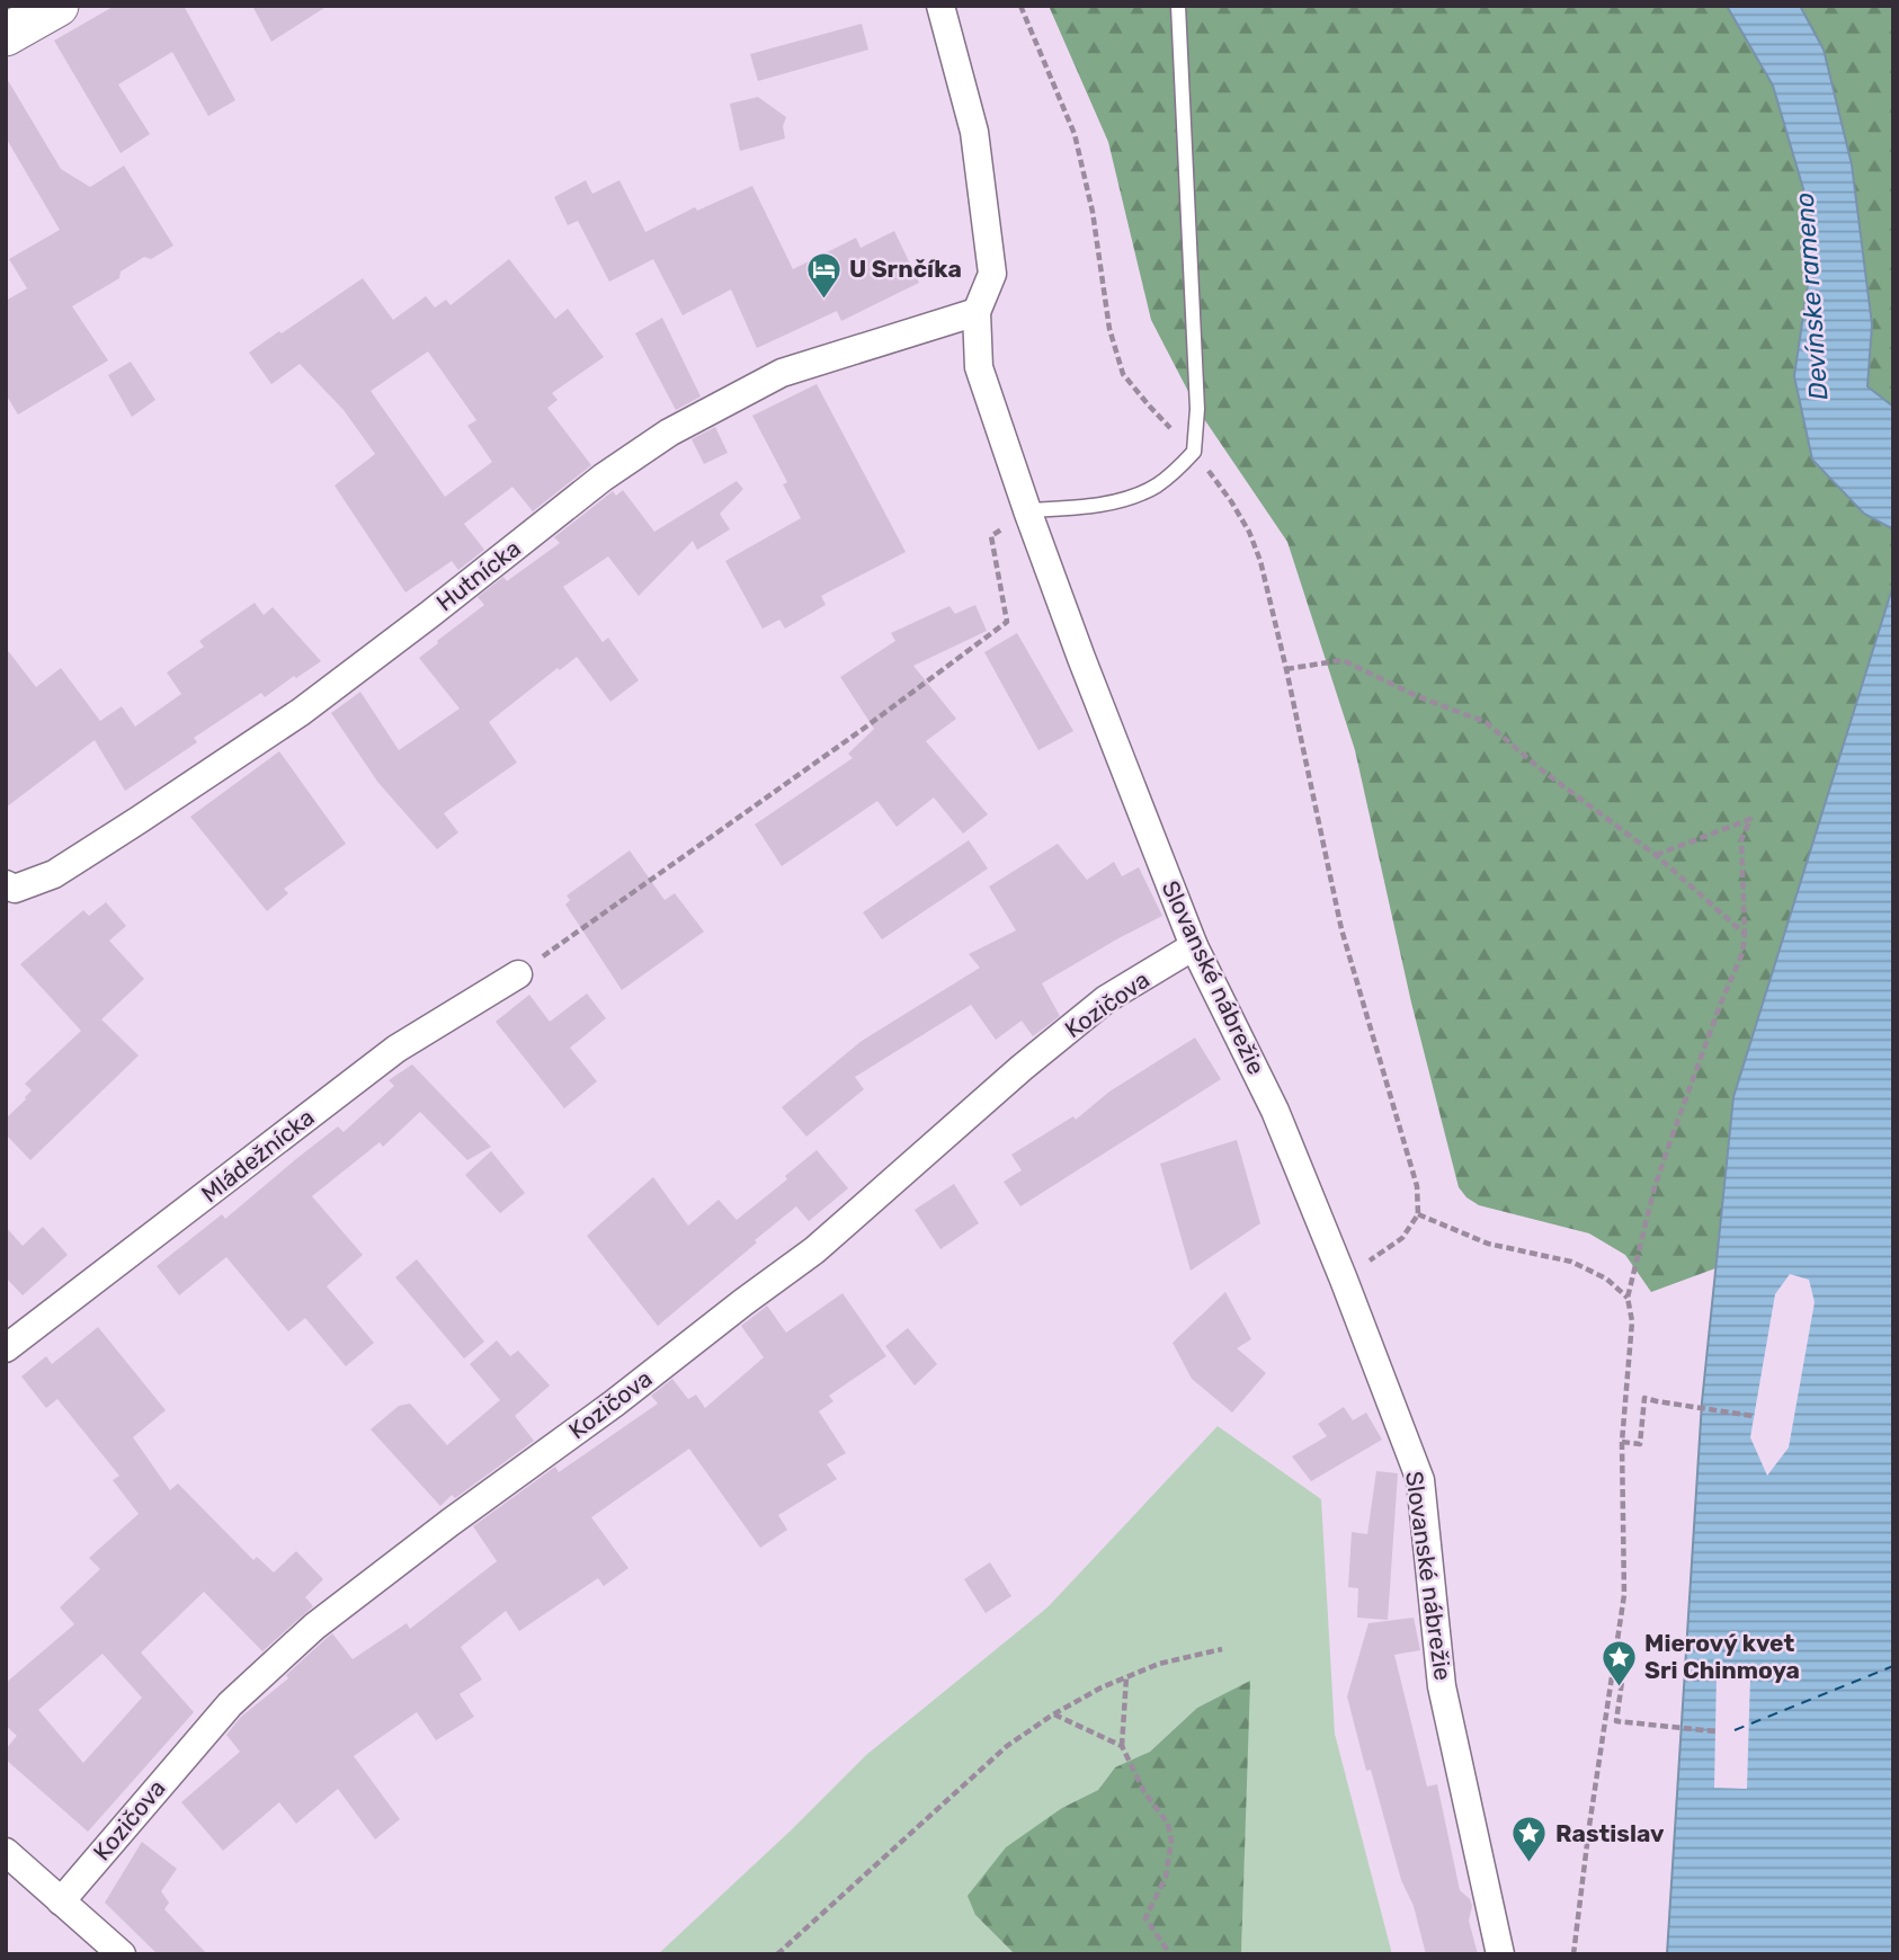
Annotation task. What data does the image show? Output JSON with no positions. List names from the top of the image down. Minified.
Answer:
{"streets":{"street":["Hutnícka","Slovanské nábrežie","Kozičova","Mládežnícka"]},"crossings":[["Hutnícka","Slovanské nábrežie"],["Slovanské nábrežie","Kozičova"]],"water":["Devínske rameno"],"places":{"hotel":["U Srnčíka"],"place":["Mierový kvet Sri Chinmoya","Rastislav"]}}
